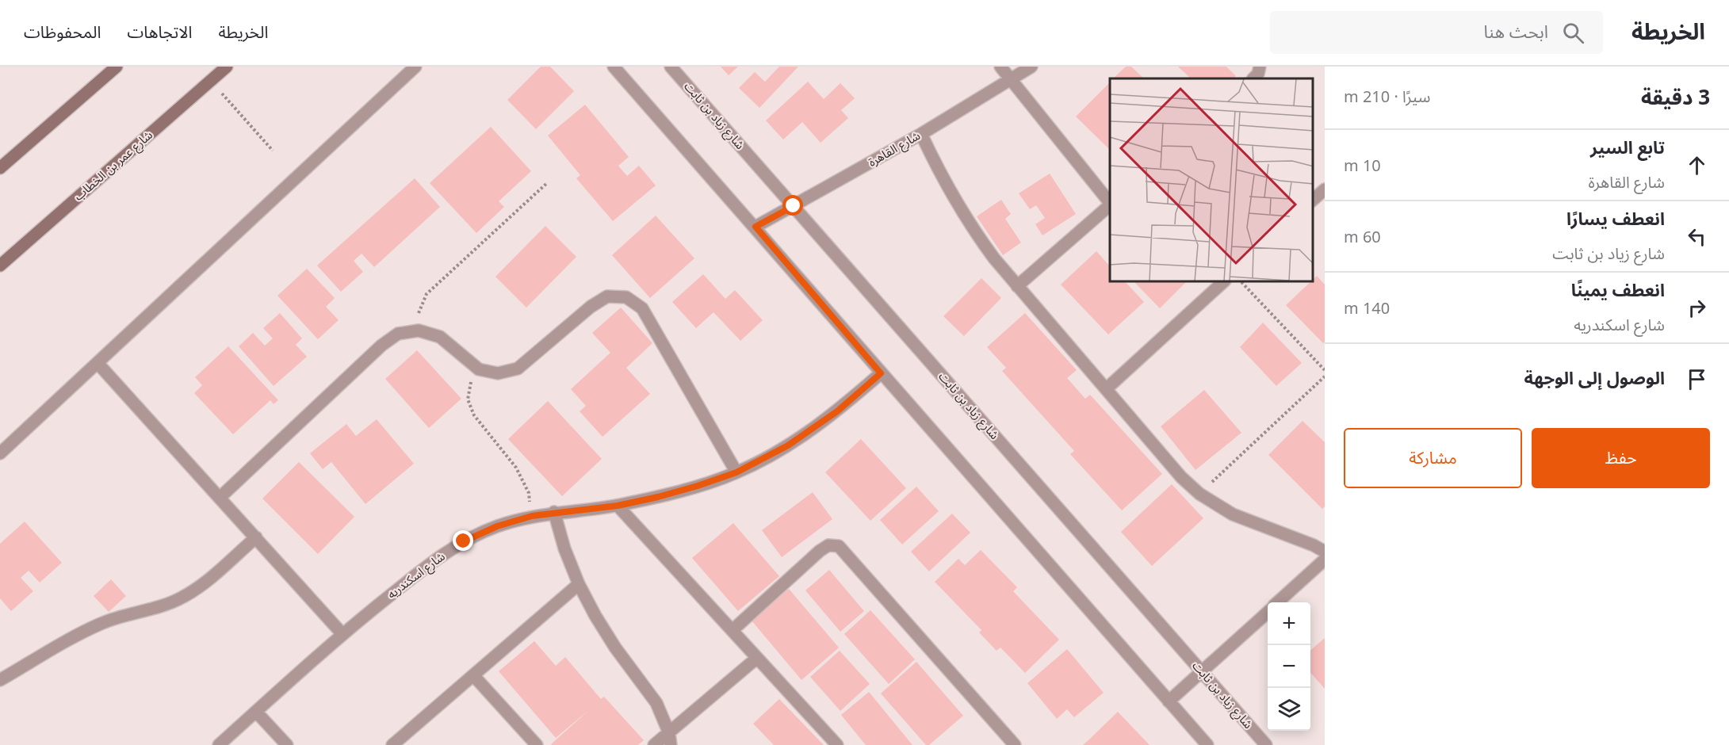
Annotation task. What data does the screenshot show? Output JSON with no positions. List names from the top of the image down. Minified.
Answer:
{"streets":{"street":["شارع زياد بن ثابت","شارع القاهرة","شارع عمر بن الخطاب","شارع اسكندريه"]},"crossings":[["شارع زياد بن ثابت","شارع القاهرة"]],"page":{"header":"الخريطة","search":"ابحث هنا","nav":["الخريطة","الاتجاهات","المحفوظات"],"heading":["3 دقيقة","سيرًا · 210 m"],"list":[["تابع السير","شارع القاهرة","10 m"],["انعطف يسارًا","شارع زياد بن ثابت","60 m"],["انعطف يمينًا","شارع اسكندريه","140 m"],"الوصول إلى الوجهة"],"buttons":["حفظ","مشاركة"],"map_buttons":["+","−"]}}
